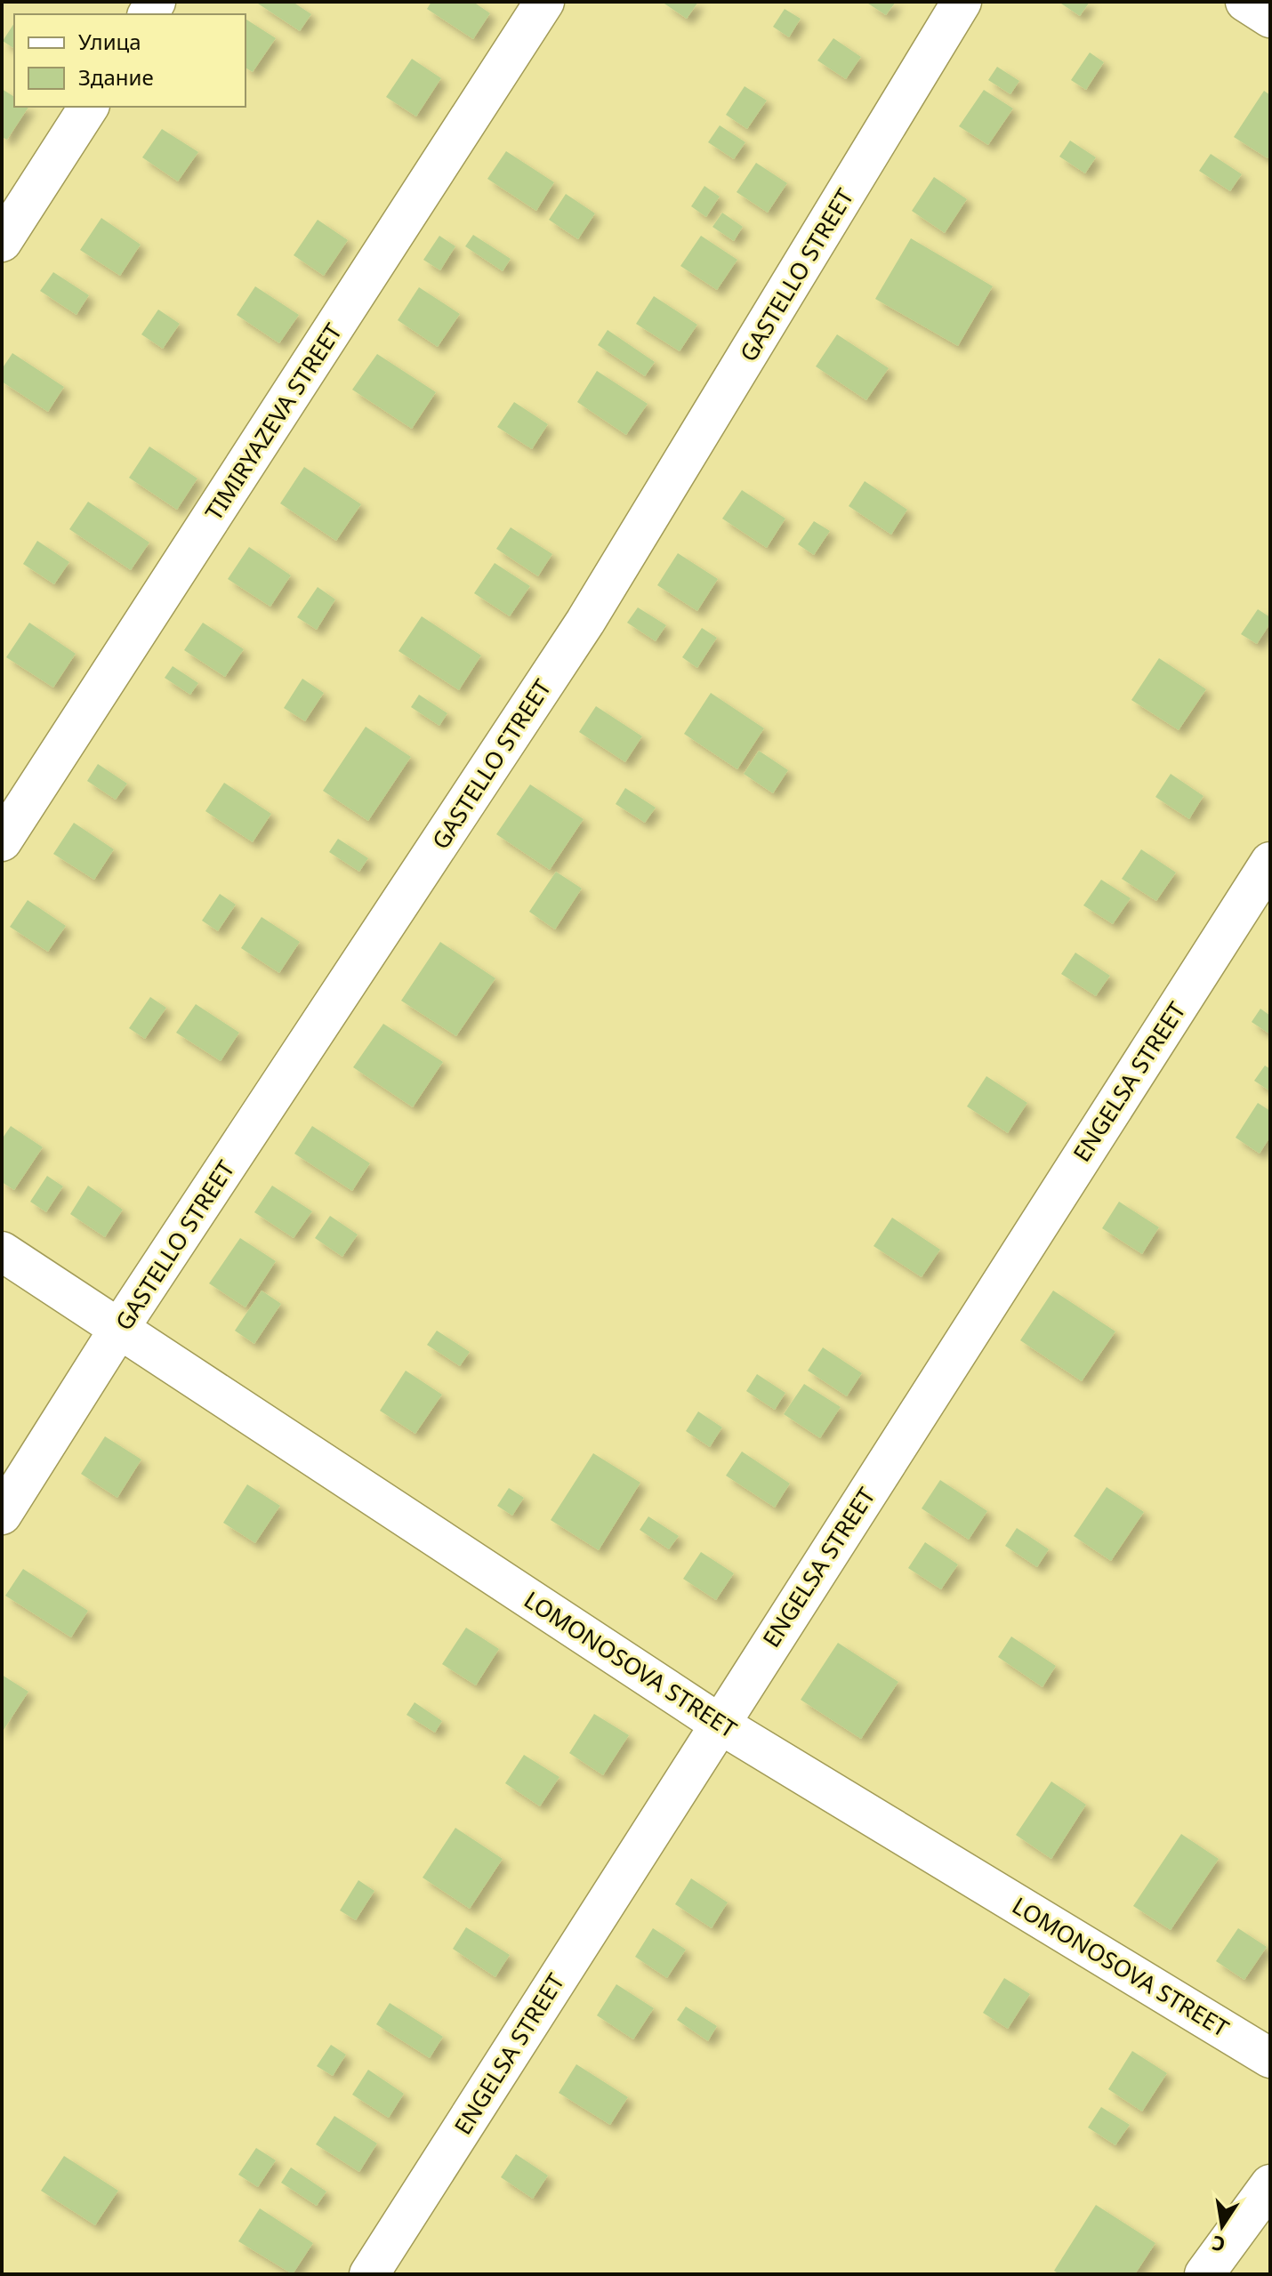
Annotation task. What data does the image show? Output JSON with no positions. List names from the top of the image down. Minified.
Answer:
{"streets":{"street":["GASTELLO STREET","TIMIRYAZEVA STREET","ENGELSA STREET","LOMONOSOVA STREET"]},"crossings":[["GASTELLO STREET","LOMONOSOVA STREET"],["ENGELSA STREET","LOMONOSOVA STREET"]],"legend":["Улица","Здание"],"north":"bottom"}
